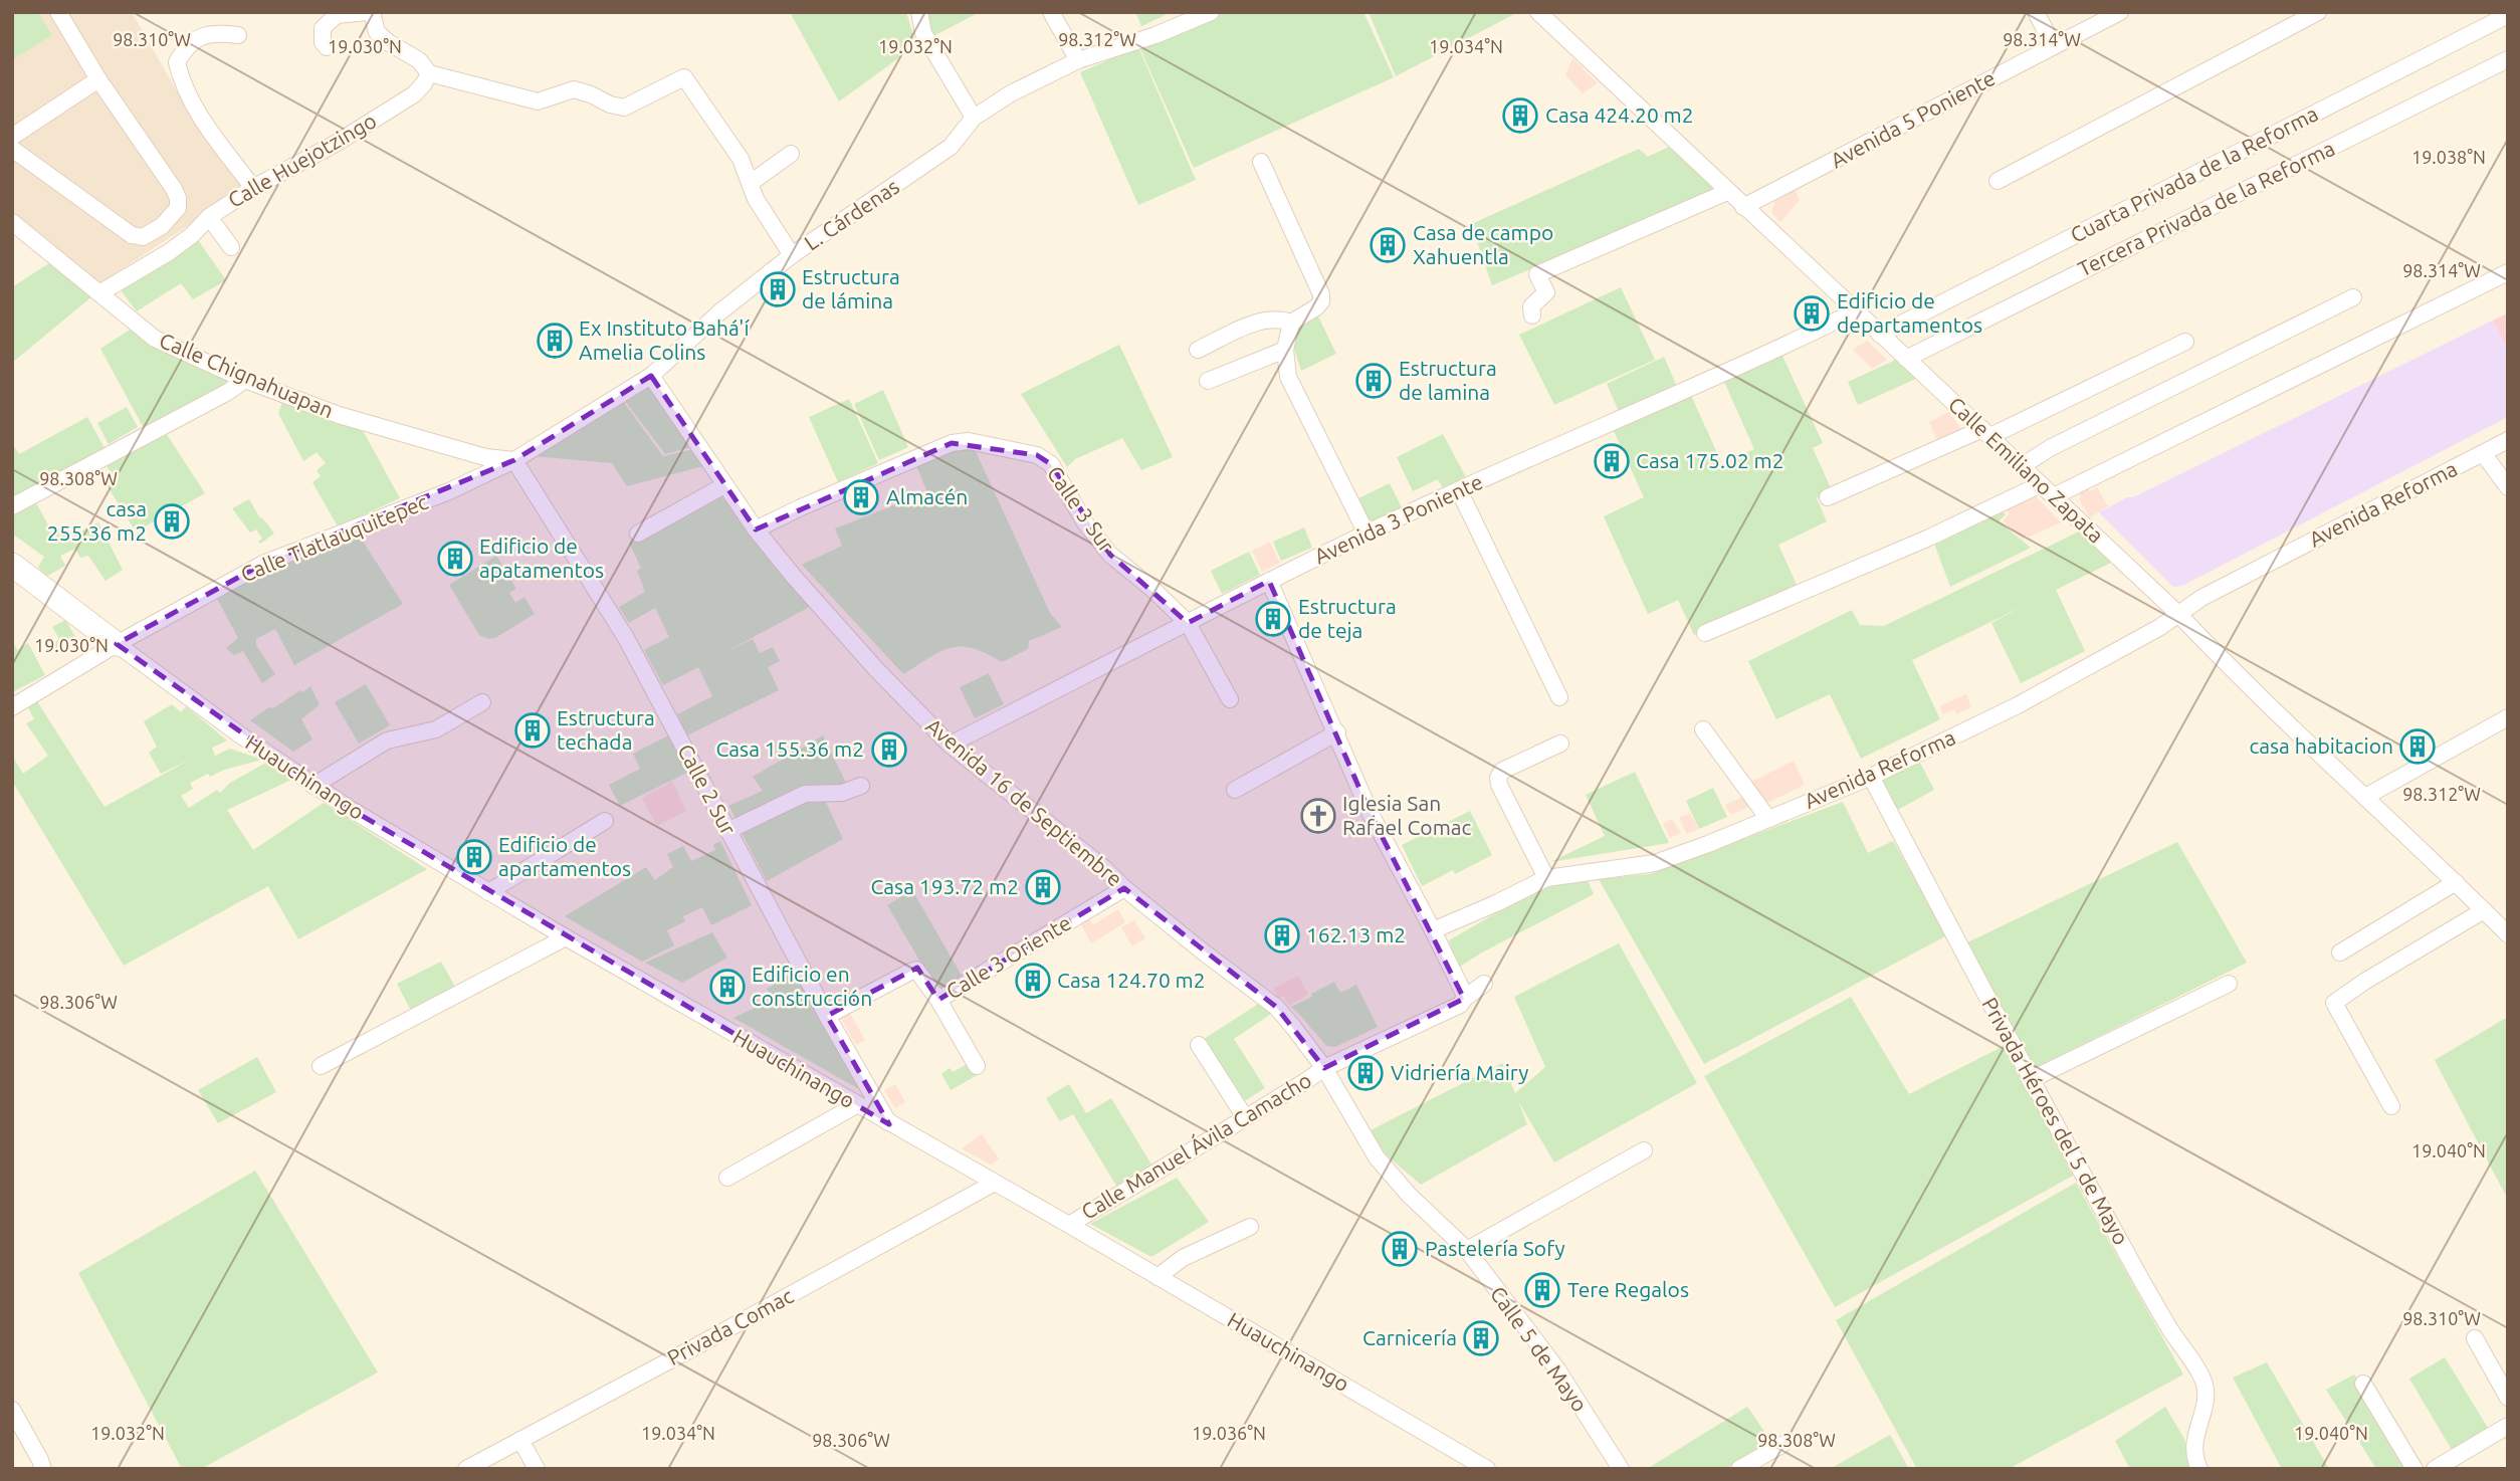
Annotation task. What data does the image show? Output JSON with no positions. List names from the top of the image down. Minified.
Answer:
{"streets":{"street":["Avenida 5 Poniente","Calle Huejotzingo","Cuarta Privada de la Reforma","Tercera Privada de la Reforma","L. Cárdenas","Calle Chignahuapan","Calle Emiliano Zapata","Avenida Reforma","Calle 3 Sur","Avenida 3 Poniente","Calle Tlatlauquitepec","Huauchinango","Calle 2 Sur","Avenida 16 de Septiembre","Calle 3 Oriente","Privada Héroes del 5 de Mayo","Calle Manuel Ávila Camacho","Privada Comac","Calle 5 de Mayo"]},"crossings":[["Avenida 5 Poniente","Calle Emiliano Zapata"],["Calle Huejotzingo","Calle Chignahuapan"],["Cuarta Privada de la Reforma","Calle Emiliano Zapata"],["Tercera Privada de la Reforma","Calle Emiliano Zapata"],["L. Cárdenas","Calle Chignahuapan"],["L. Cárdenas","Calle Tlatlauquitepec"],["L. Cárdenas","Calle 2 Sur"],["L. Cárdenas","Avenida 16 de Septiembre"],["Calle Chignahuapan","Calle Tlatlauquitepec"],["Calle Chignahuapan","Calle 2 Sur"],["Calle Emiliano Zapata","Avenida Reforma"],["Calle Emiliano Zapata","Avenida 3 Poniente"],["Avenida Reforma","Privada Héroes del 5 de Mayo"],["Calle 3 Sur","Avenida 3 Poniente"],["Calle 3 Sur","Avenida 16 de Septiembre"],["Avenida 3 Poniente","Avenida 16 de Septiembre"],["Calle Tlatlauquitepec","Huauchinango"],["Calle Tlatlauquitepec","Calle 2 Sur"],["Huauchinango","Calle 2 Sur"],["Huauchinango","Calle Manuel Ávila Camacho"],["Huauchinango","Privada Comac"],["Calle 2 Sur","Calle 3 Oriente"],["Avenida 16 de Septiembre","Calle 3 Oriente"],["Avenida 16 de Septiembre","Calle Manuel Ávila Camacho"],["Avenida 16 de Septiembre","Calle 5 de Mayo"],["Calle Manuel Ávila Camacho","Calle 5 de Mayo"]],"places":{"building":["Casa 424.20 m2","Casa de campo Xahuentla","Estructura de lámina","Edificio de departamentos","Ex Instituto Bahá'í Amelia Colins","Estructura de lamina","Casa 175.02 m2","Almacén","casa 255.36 m2","Edificio de apatamentos","Estructura de teja","Estructura techada","casa habitacion","Casa 155.36 m2","Edificio de apartamentos","Casa 193.72 m2","162.13 m2","Casa 124.70 m2","Edificio en construcción","Vidriería Mairy","Pastelería Sofy","Tere Regalos","Carnicería"],"church":["Iglesia San Rafael Comac"]},"coordinates":["98.310°W","98.312°W","98.314°W","19.030°N","19.032°N","19.034°N","19.038°N","98.308°W","98.306°W","19.040°N","19.036°N"]}
